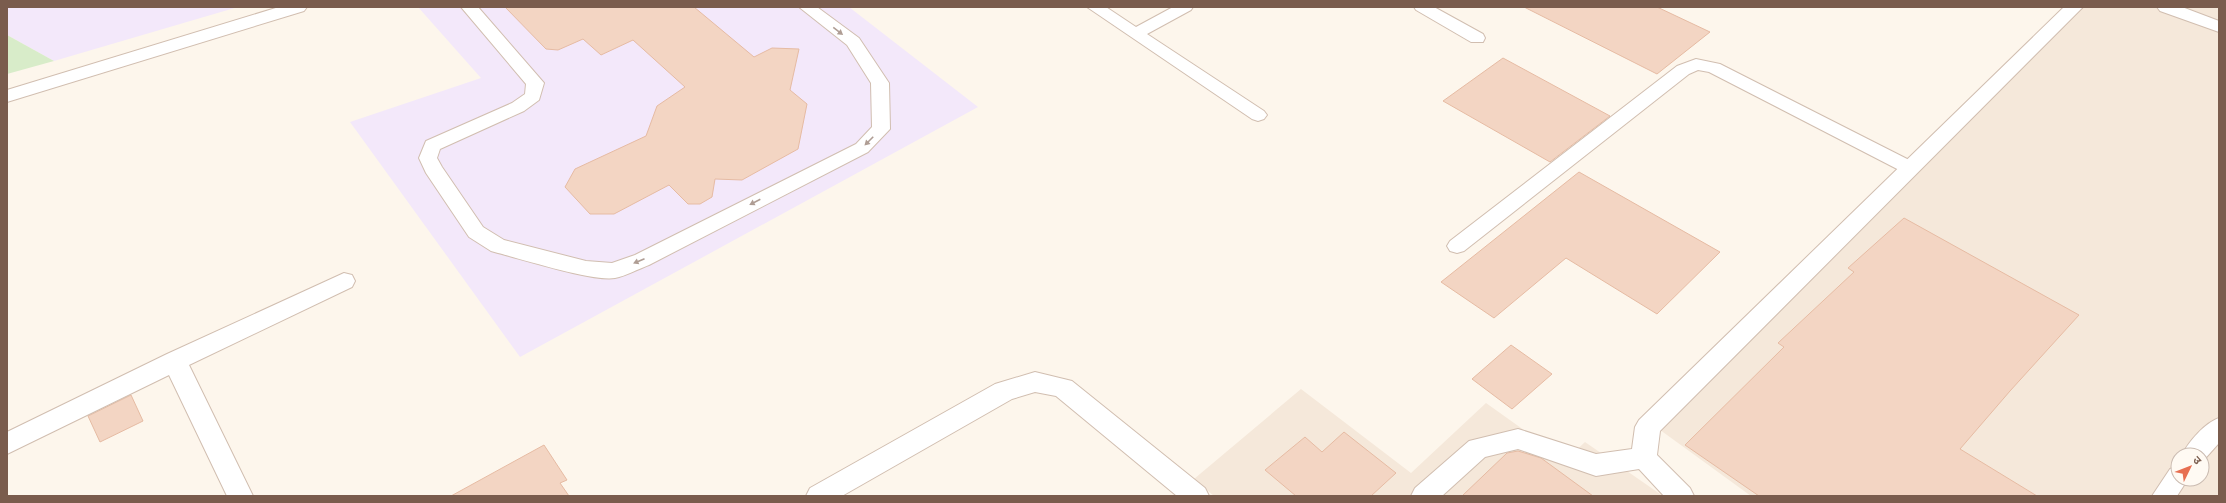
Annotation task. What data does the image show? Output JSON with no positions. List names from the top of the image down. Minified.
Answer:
{"north":"top right"}
